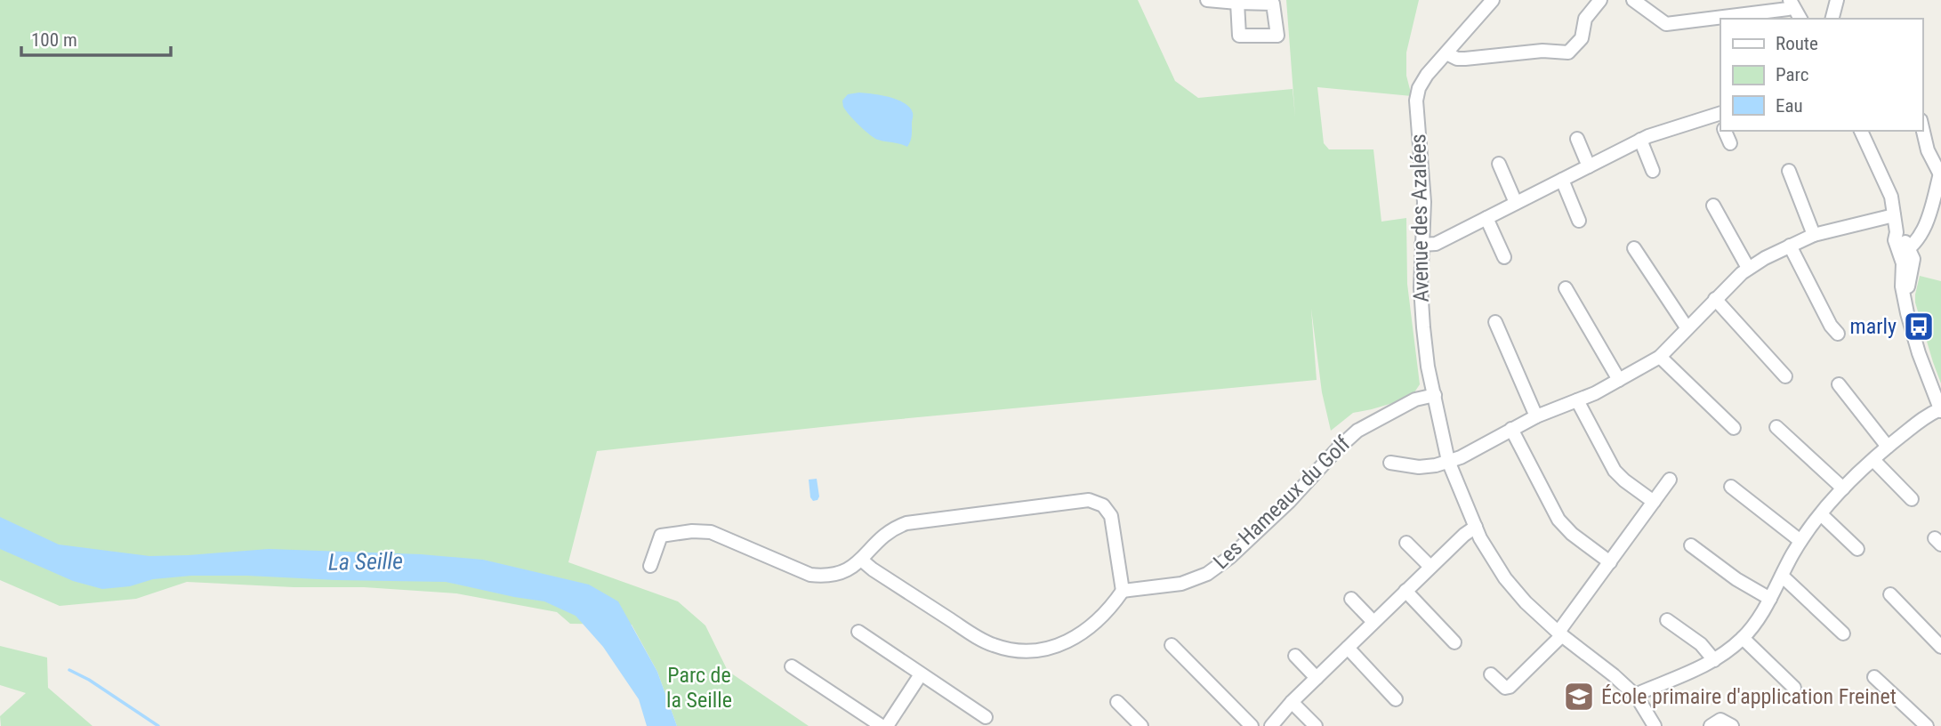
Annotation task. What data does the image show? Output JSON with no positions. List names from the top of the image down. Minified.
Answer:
{"streets":{"street":["Avenue des Azalées","Les Hameaux du Golf"]},"crossings":[["Avenue des Azalées","Les Hameaux du Golf"]],"water":["La Seille"],"parks":["Parc de la Seille"],"places":{"bus stop":["marly"],"school or university":["École primaire d'application Freinet"]},"legend":["Route","Parc","Eau"],"scale_bar":"100 m"}
